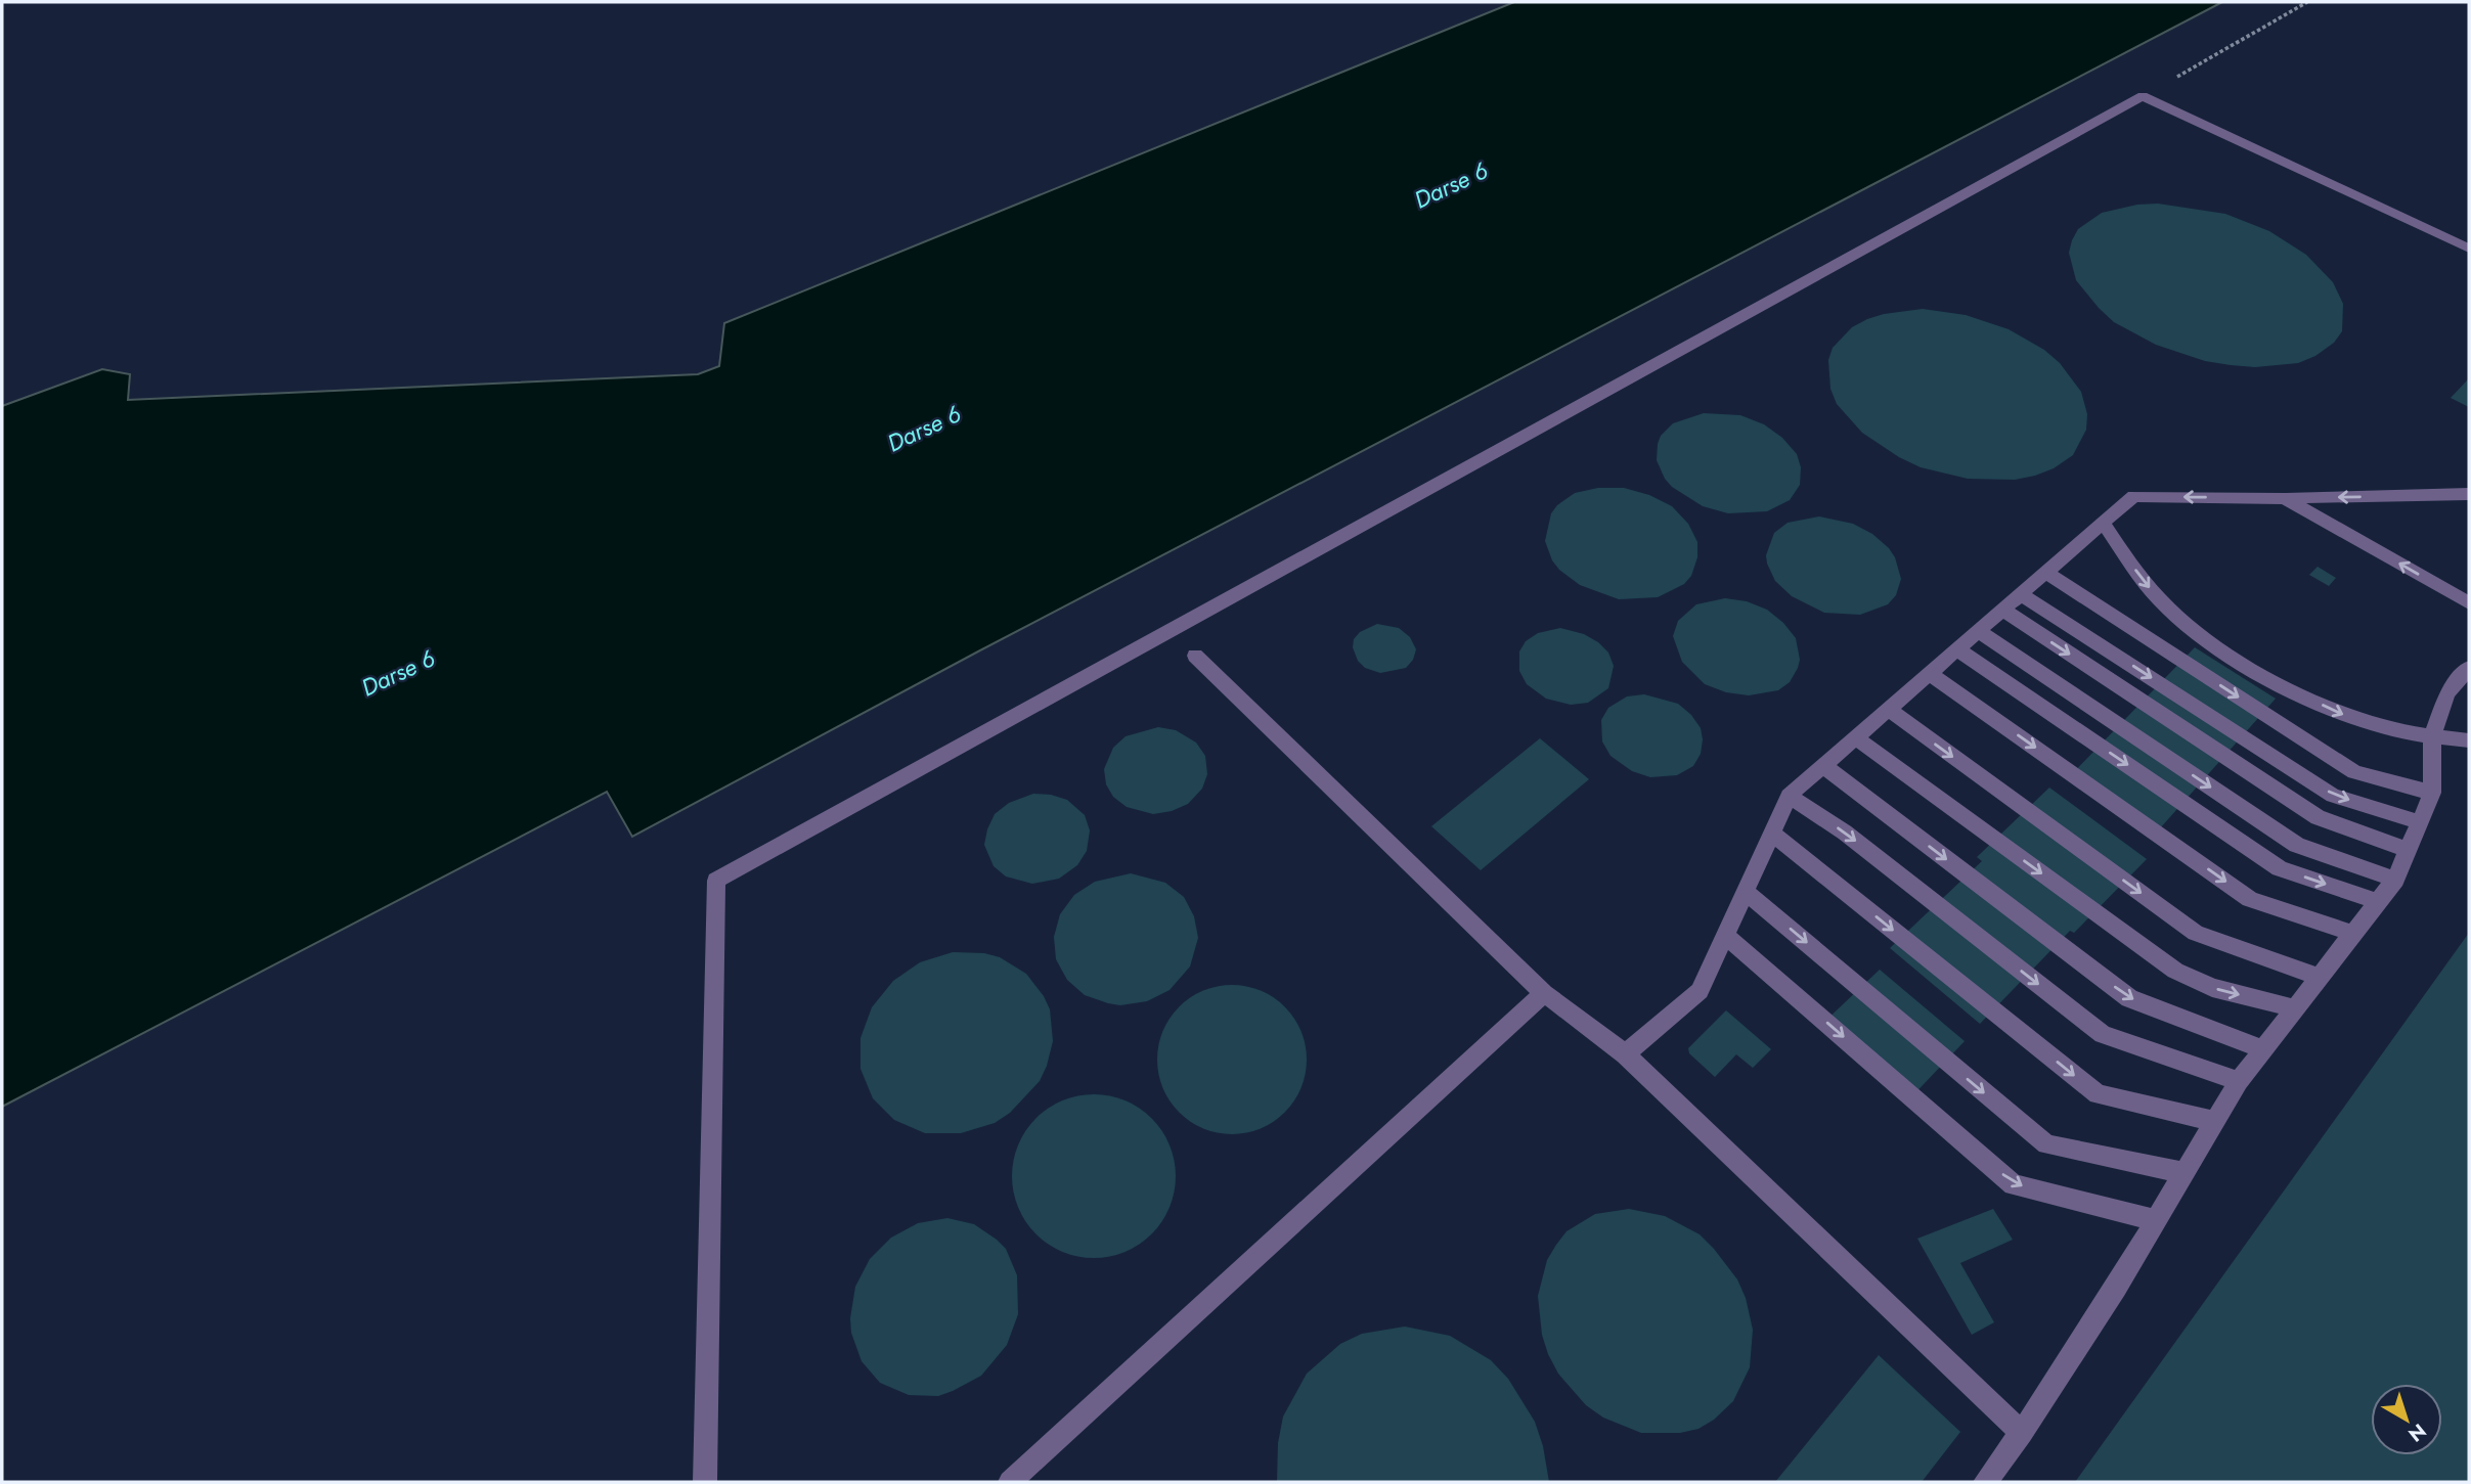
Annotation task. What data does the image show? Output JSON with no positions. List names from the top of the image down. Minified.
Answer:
{"water":["Darse 6"],"north":"bottom right"}
